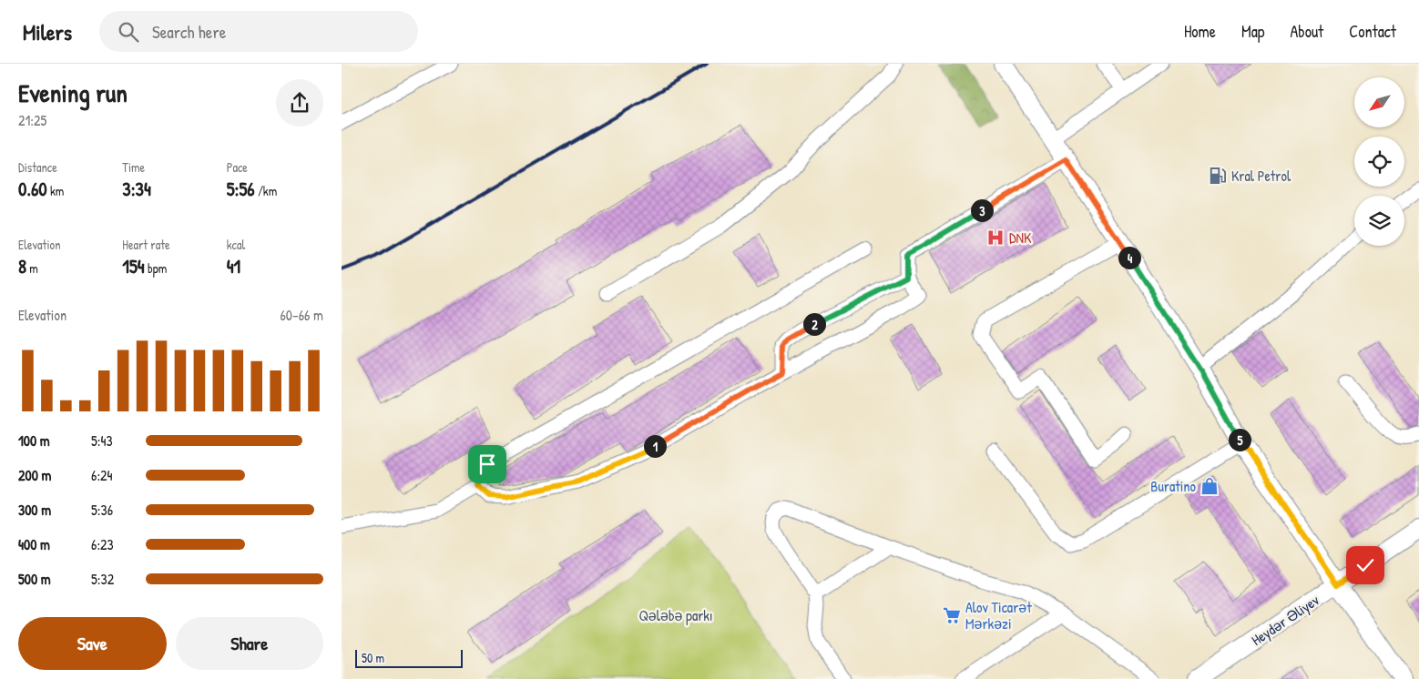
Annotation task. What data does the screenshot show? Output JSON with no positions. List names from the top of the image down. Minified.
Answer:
{"streets":{"main road":["Heydər Əliyev"]},"parks":["Qələbə parkı"],"places":{"fuel station":["Kral Petrol"],"hospital":["DNK"],"shop":["Buratino"],"supermarket":["Alov Ticarət Mərkəzi"]},"scale_bar":"50 m","north":"bottom left","page":{"header":"Milers","search":"Search here","nav":["Home","Map","About","Contact"],"heading":["Evening run","21:25"],"stats":[["Distance","0.60 km"],["Time","3:34"],["Pace","5:56 /km"],["Elevation","8 m"],["Heart rate","154 bpm"],["kcal","41"]],"pins":["3","4","2","5","1"],"chart":["Elevation","60–66 m"],"list":[{"name":"100 m","note":"5:43"},{"name":"200 m","note":"6:24"},{"name":"300 m","note":"5:36"},{"name":"400 m","note":"6:23"},{"name":"500 m","note":"5:32"}],"buttons":["Save","Share"],"scale":"50 m"}}
